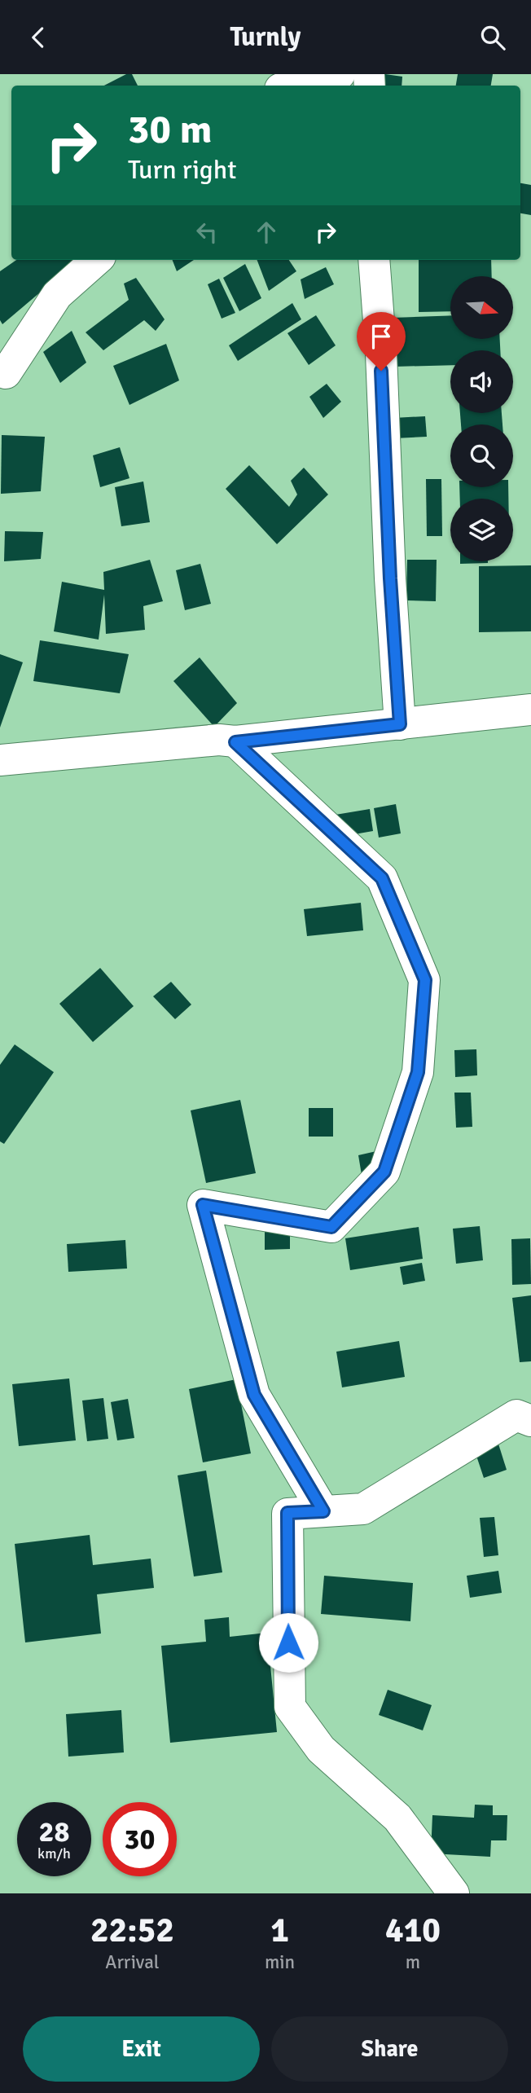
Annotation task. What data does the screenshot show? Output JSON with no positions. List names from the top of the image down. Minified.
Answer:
{"north":"right","page":{"header":"Turnly","turn":["30 m","Turn right"],"speed":"28 km/h","limit":"30","eta":["22:52","Arrival","1","min","410","m"],"buttons":["Exit","Share"]}}
